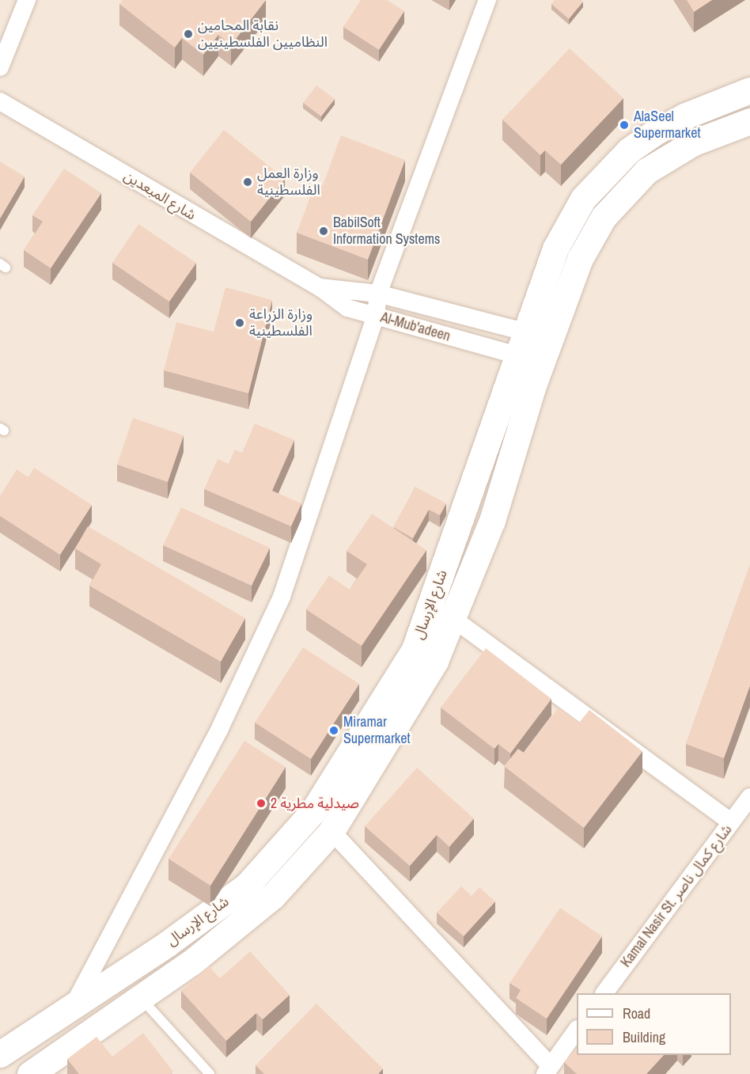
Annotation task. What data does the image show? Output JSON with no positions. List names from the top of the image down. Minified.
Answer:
{"streets":{"main road":["شارع الإرسال"],"street":["شارع المبعدين","Al-Mub'adeen","Kamal Nasir St. شارع كمال ناصر"]},"crossings":[["شارع المبعدين","Al-Mub'adeen"],["Al-Mub'adeen","شارع الإرسال"]],"places":["نقابة المحامين النظاميين الفلسطينيين","AlaSeel Supermarket","وزارة العمل الفلسطينية","BabilSoft Information Systems","وزارة الزراعة الفلسطينية","Miramar Supermarket","صيدلية مطرية 2"],"legend":["Road","Building"]}
